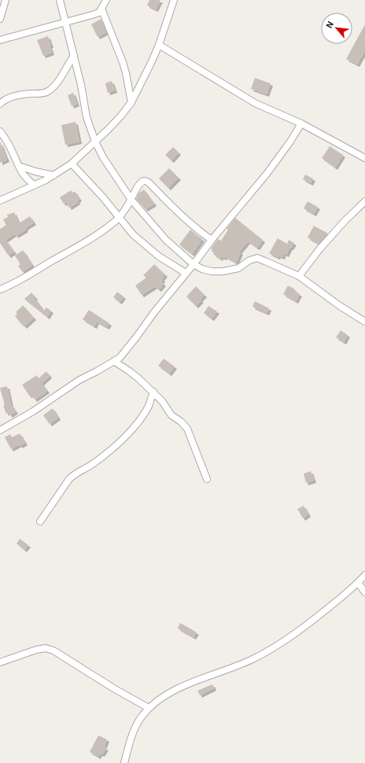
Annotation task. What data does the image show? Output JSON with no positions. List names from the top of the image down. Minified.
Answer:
{"north":"top left"}
